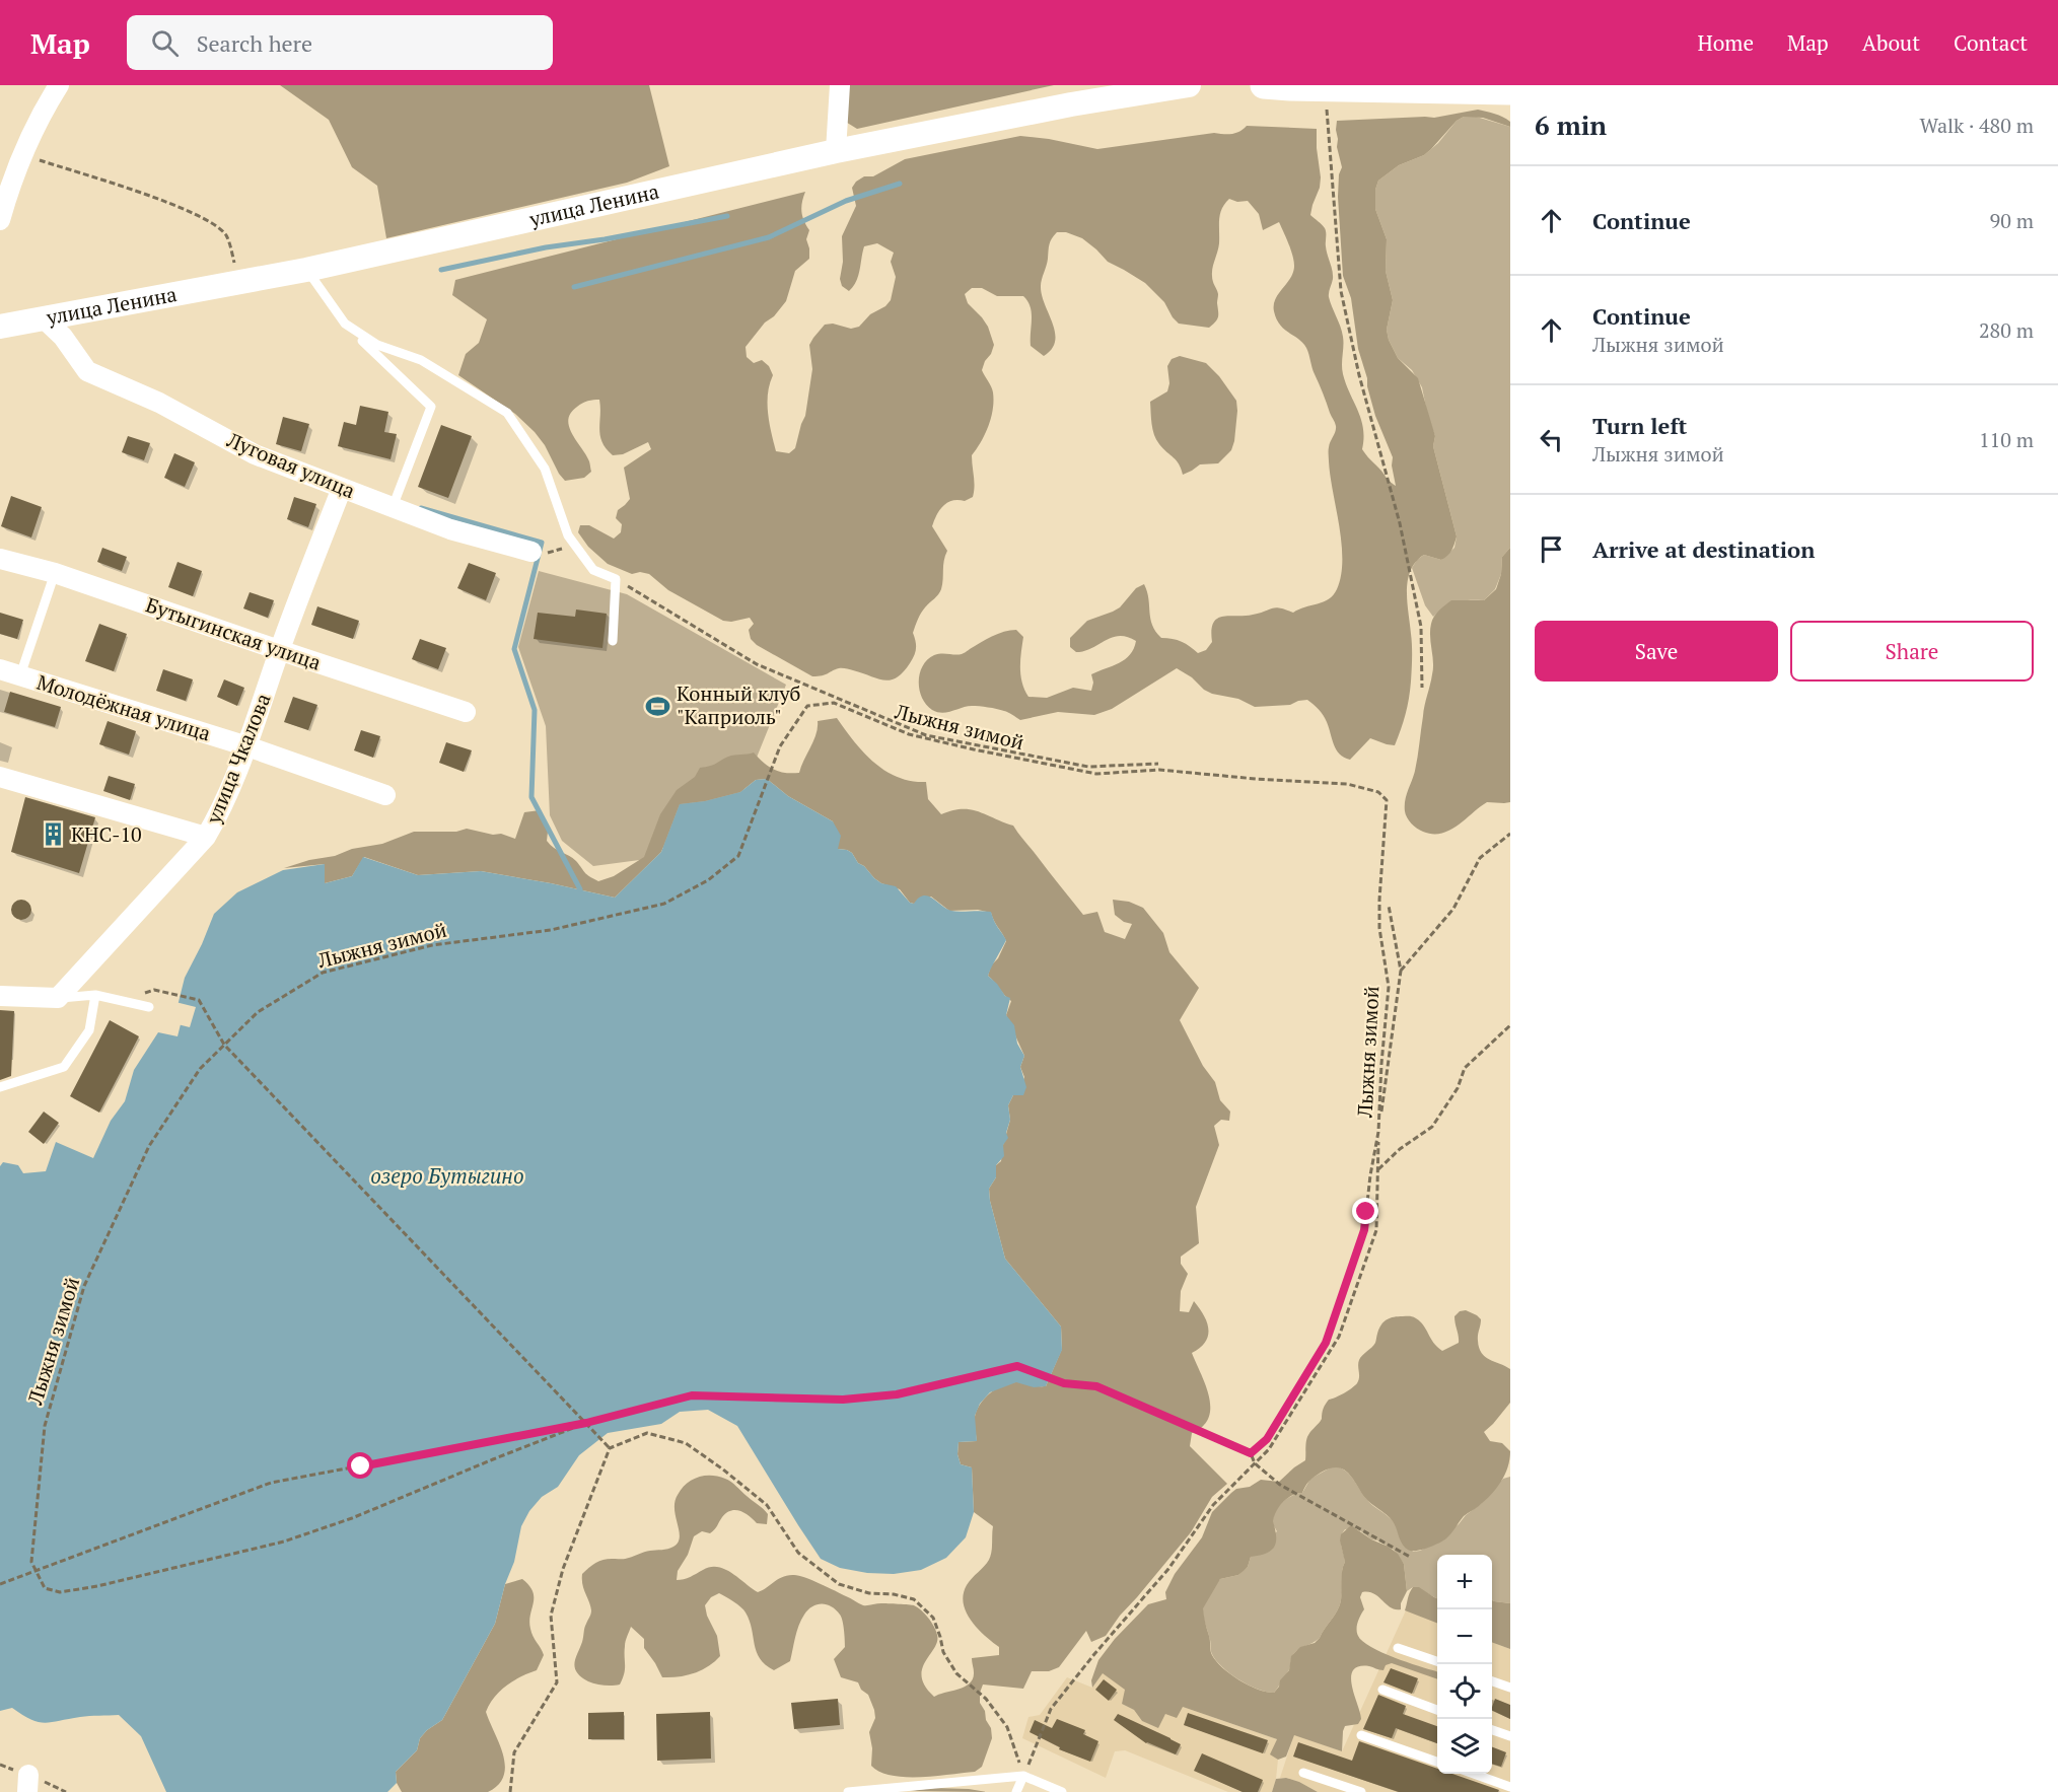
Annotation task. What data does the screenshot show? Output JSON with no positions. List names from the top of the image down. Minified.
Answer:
{"streets":{"street":["улица Ленина","Луговая улица","Бутыгинская улица","Молодёжная улица","улица Чкалова"],"path":["Лыжня зимой"]},"crossings":[["улица Ленина","Луговая улица"],["Луговая улица","улица Чкалова"],["Бутыгинская улица","улица Чкалова"],["Молодёжная улица","улица Чкалова"]],"water":["озеро Бутыгино"],"places":{"sports":["Конный клуб \"Каприоль\""],"building":["КНС-10"]},"page":{"header":"Map","search":"Search here","nav":["Home","Map","About","Contact"],"heading":["6 min","Walk · 480 m"],"list":[["Continue","90 m"],["Continue","Лыжня зимой","280 m"],["Turn left","Лыжня зимой","110 m"],"Arrive at destination"],"buttons":["Save","Share"],"map_buttons":["+","−"]}}
